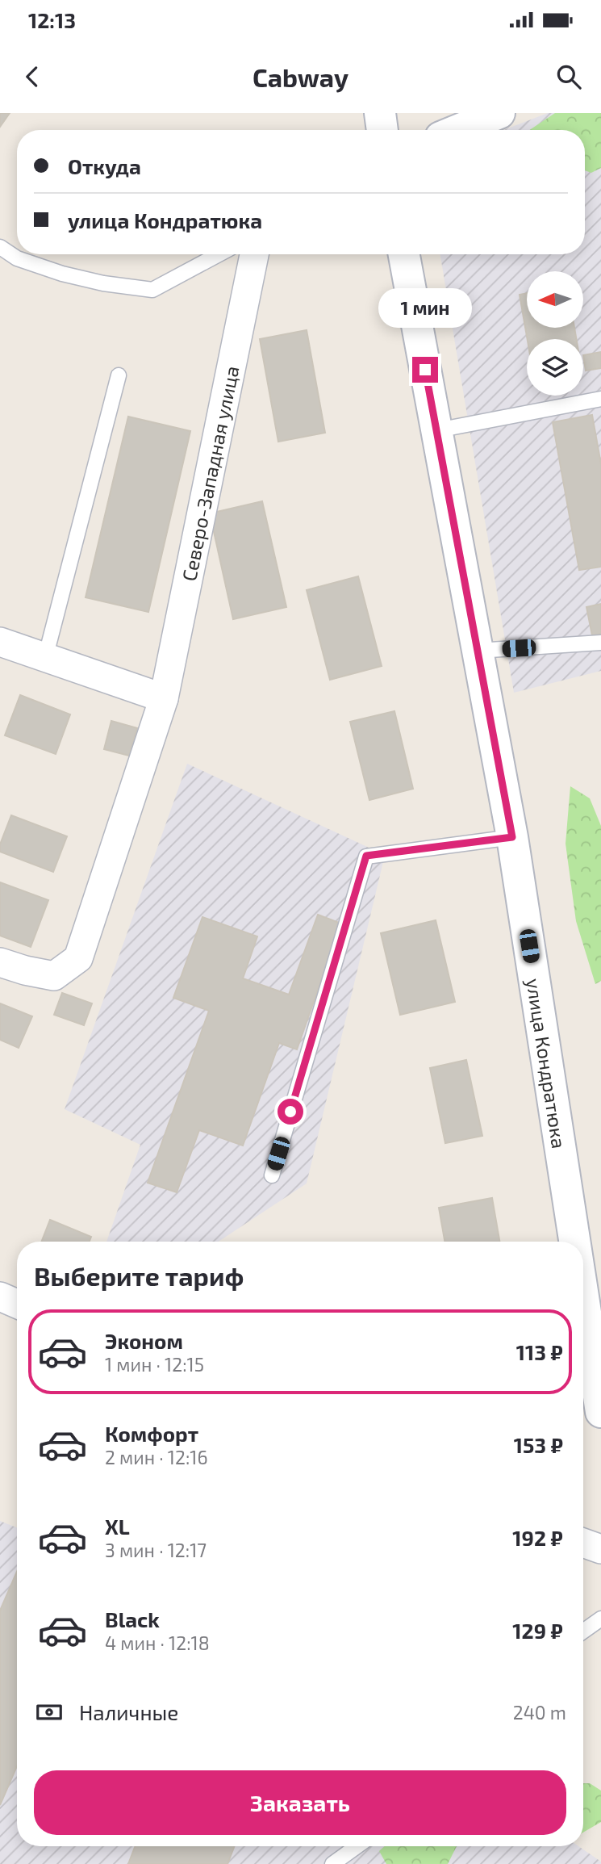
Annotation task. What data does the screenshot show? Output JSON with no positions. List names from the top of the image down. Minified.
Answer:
{"streets":{"main road":["улица Кондратюка"],"street":["Северо-Западная улица"]},"north":"left","page":{"status":"12:13","header":"Cabway","banner":["Откуда","улица Кондратюка"],"bubble":"1 мин","heading":"Выберите тариф","list":[{"name":"Эконом","note":"1 мин · 12:15","value":"113 ₽"},{"name":"Комфорт","note":"2 мин · 12:16","value":"153 ₽"},{"name":"XL","note":"3 мин · 12:17","value":"192 ₽"},{"name":"Black","note":"4 мин · 12:18","value":"129 ₽"}],"pay":["Наличные","240 m"],"buttons":"Заказать"}}
